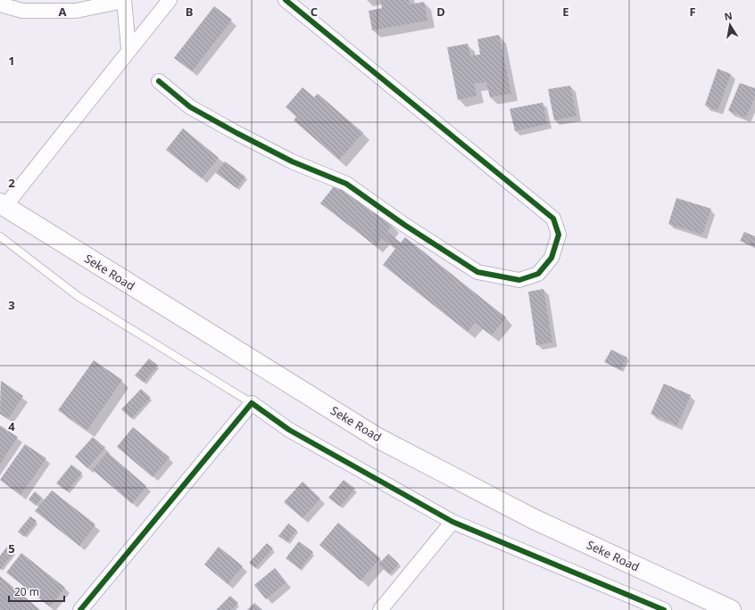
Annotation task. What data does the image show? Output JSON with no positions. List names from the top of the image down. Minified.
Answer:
{"streets":{"main road":["Seke Road"]},"scale_bar":"20 m","north":"top","grid":{"columns":["A","B","C","D","E","F"],"rows":["1","2","3","4","5"]}}
